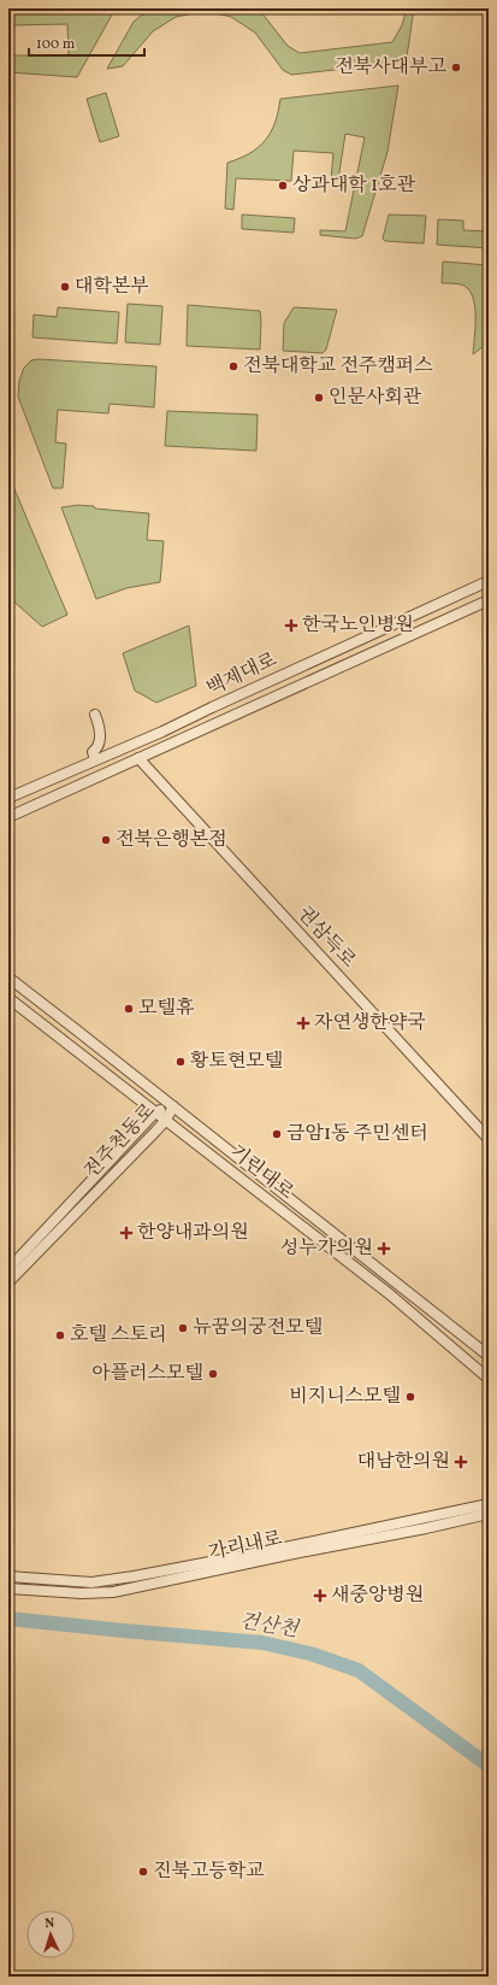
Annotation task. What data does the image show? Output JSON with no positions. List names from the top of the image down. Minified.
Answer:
{"streets":{"street":["백제대로","권삼득로","전주천동로","기린대로","가리내로"]},"crossings":[["백제대로","권삼득로"],["전주천동로","기린대로"]],"water":["건산천"],"places":{"other":["전북사대부고","상과대학 1호관","대학본부","전북대학교 전주캠퍼스","인문사회관","전북은행본점","모텔휴","황토현모텔","금암1동 주민센터","뉴꿈의궁전모텔","호텔 스토리","아플러스모텔","비지니스모텔","진북고등학교"],"health":["한국노인병원","자연생한약국","한양내과의원","성누가의원","대남한의원","새중앙병원"]},"scale_bar":"100 m","north":"top"}
